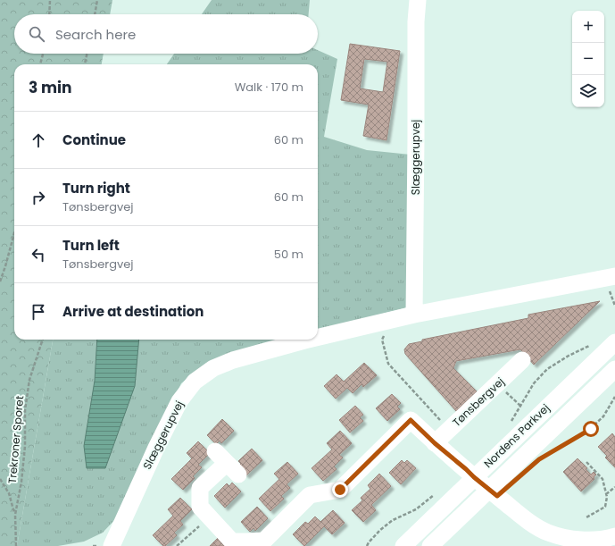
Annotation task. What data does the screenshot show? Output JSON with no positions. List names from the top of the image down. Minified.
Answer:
{"streets":{"street":["Slæggerupvej","Tønsbergvej","Nordens Parkvej"],"path":["Trekroner Sporet"]},"page":{"map_buttons":["+","−"],"search":"Search here","heading":["3 min","Walk · 170 m"],"list":[["Continue","60 m"],["Turn right","Tønsbergvej","60 m"],["Turn left","Tønsbergvej","50 m"],"Arrive at destination"]}}
